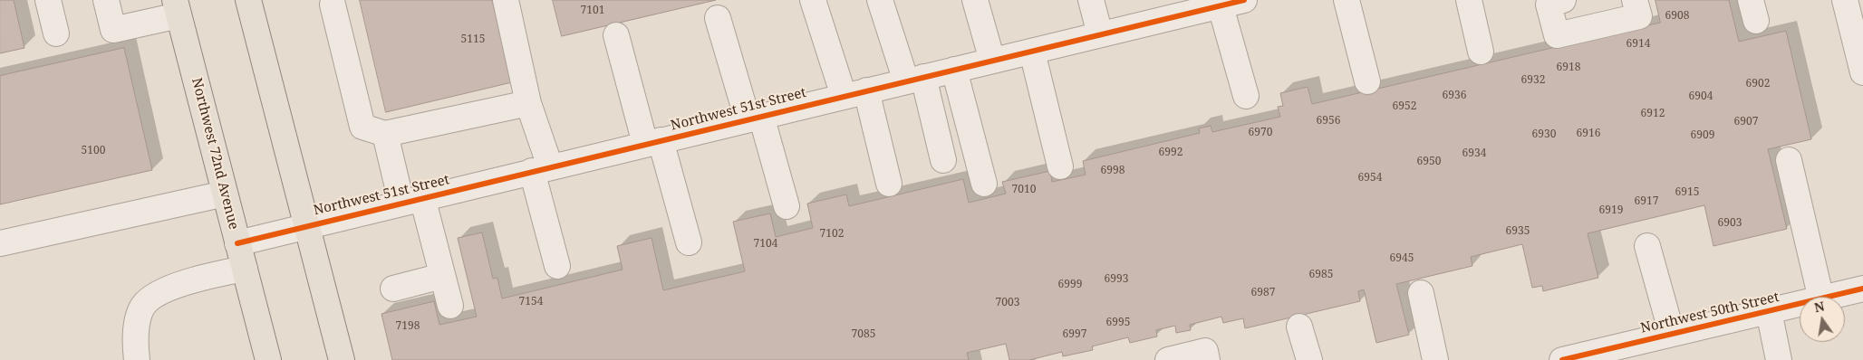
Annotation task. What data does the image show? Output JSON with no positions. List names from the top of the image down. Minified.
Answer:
{"streets":{"main road":["Northwest 72nd Avenue"],"street":["Northwest 51st Street","Northwest 50th Street"]},"crossings":[["Northwest 51st Street","Northwest 72nd Avenue"]],"house_numbers":["7101","6908","5115","6914","6918","6932","6902","6936","6904","6952","6912","6956","6907","6970","6916","6930","6909","5100","6992","6934","6950","6998","6954","7010","6915","6917","6919","6903","6935","7102","7104","6945","6985","6993","6999","6987","7154","7003","6995","7198","7085","6997"],"north":"top"}
